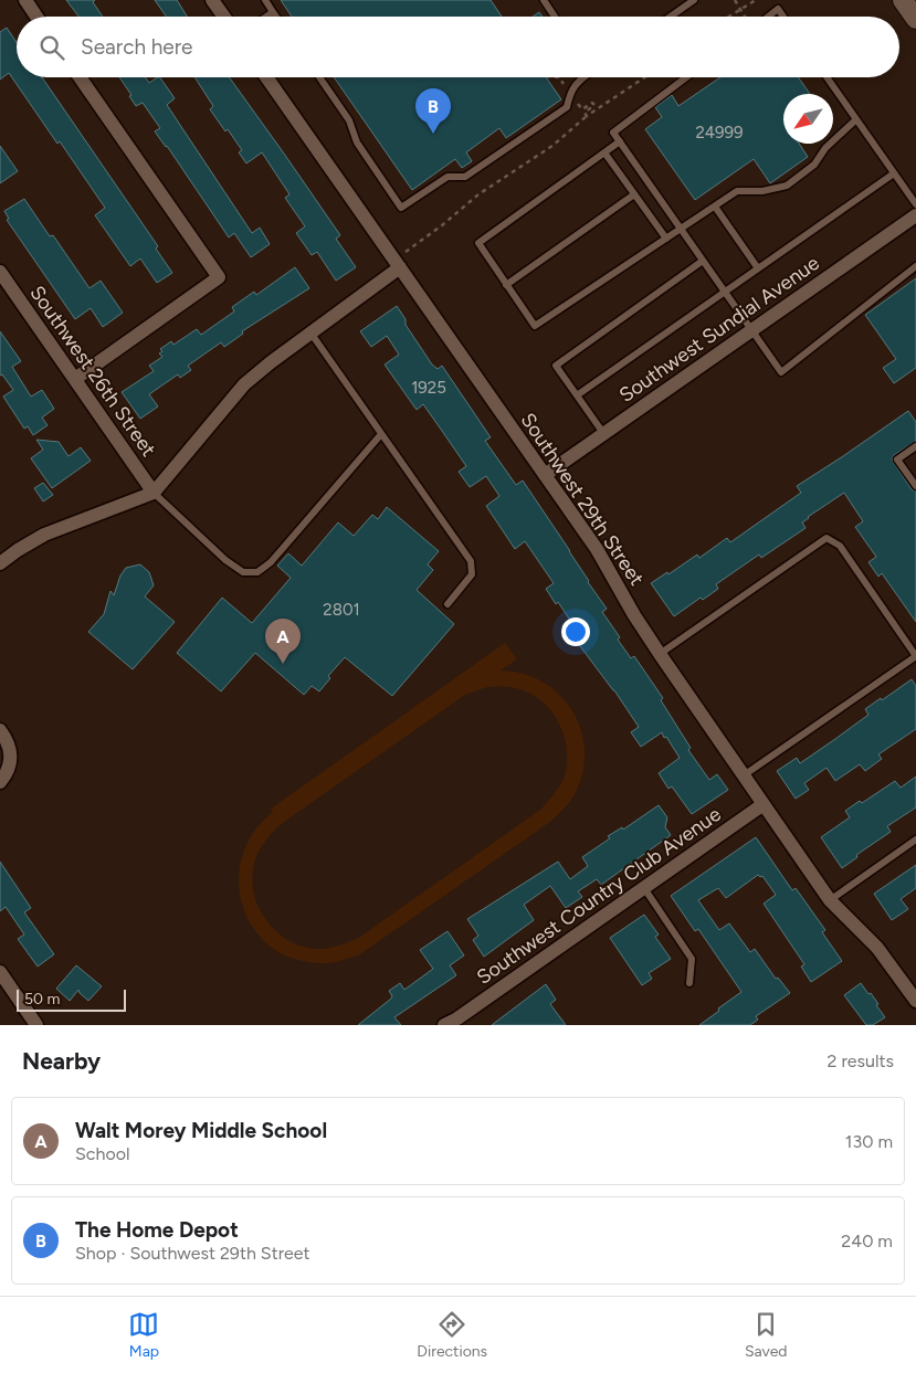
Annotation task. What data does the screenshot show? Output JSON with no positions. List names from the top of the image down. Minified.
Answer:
{"streets":{"street":["Southwest Sundial Avenue","Southwest 26th Street","Southwest 29th Street","Southwest Country Club Avenue"]},"crossings":[["Southwest Sundial Avenue","Southwest 29th Street"],["Southwest 29th Street","Southwest Country Club Avenue"]],"house_numbers":["24999","1925","2801"],"scale_bar":"50 m","north":"bottom left","page":{"search":"Search here","pins":["B","A"],"scale":"50 m","heading":["Nearby","2 results"],"list":[{"mark":"A","name":"Walt Morey Middle School","note":"School","value":"130 m"},{"mark":"B","name":"The Home Depot","note":"Shop · Southwest 29th Street","value":"240 m"}],"nav":["Map","Directions","Saved"]}}
